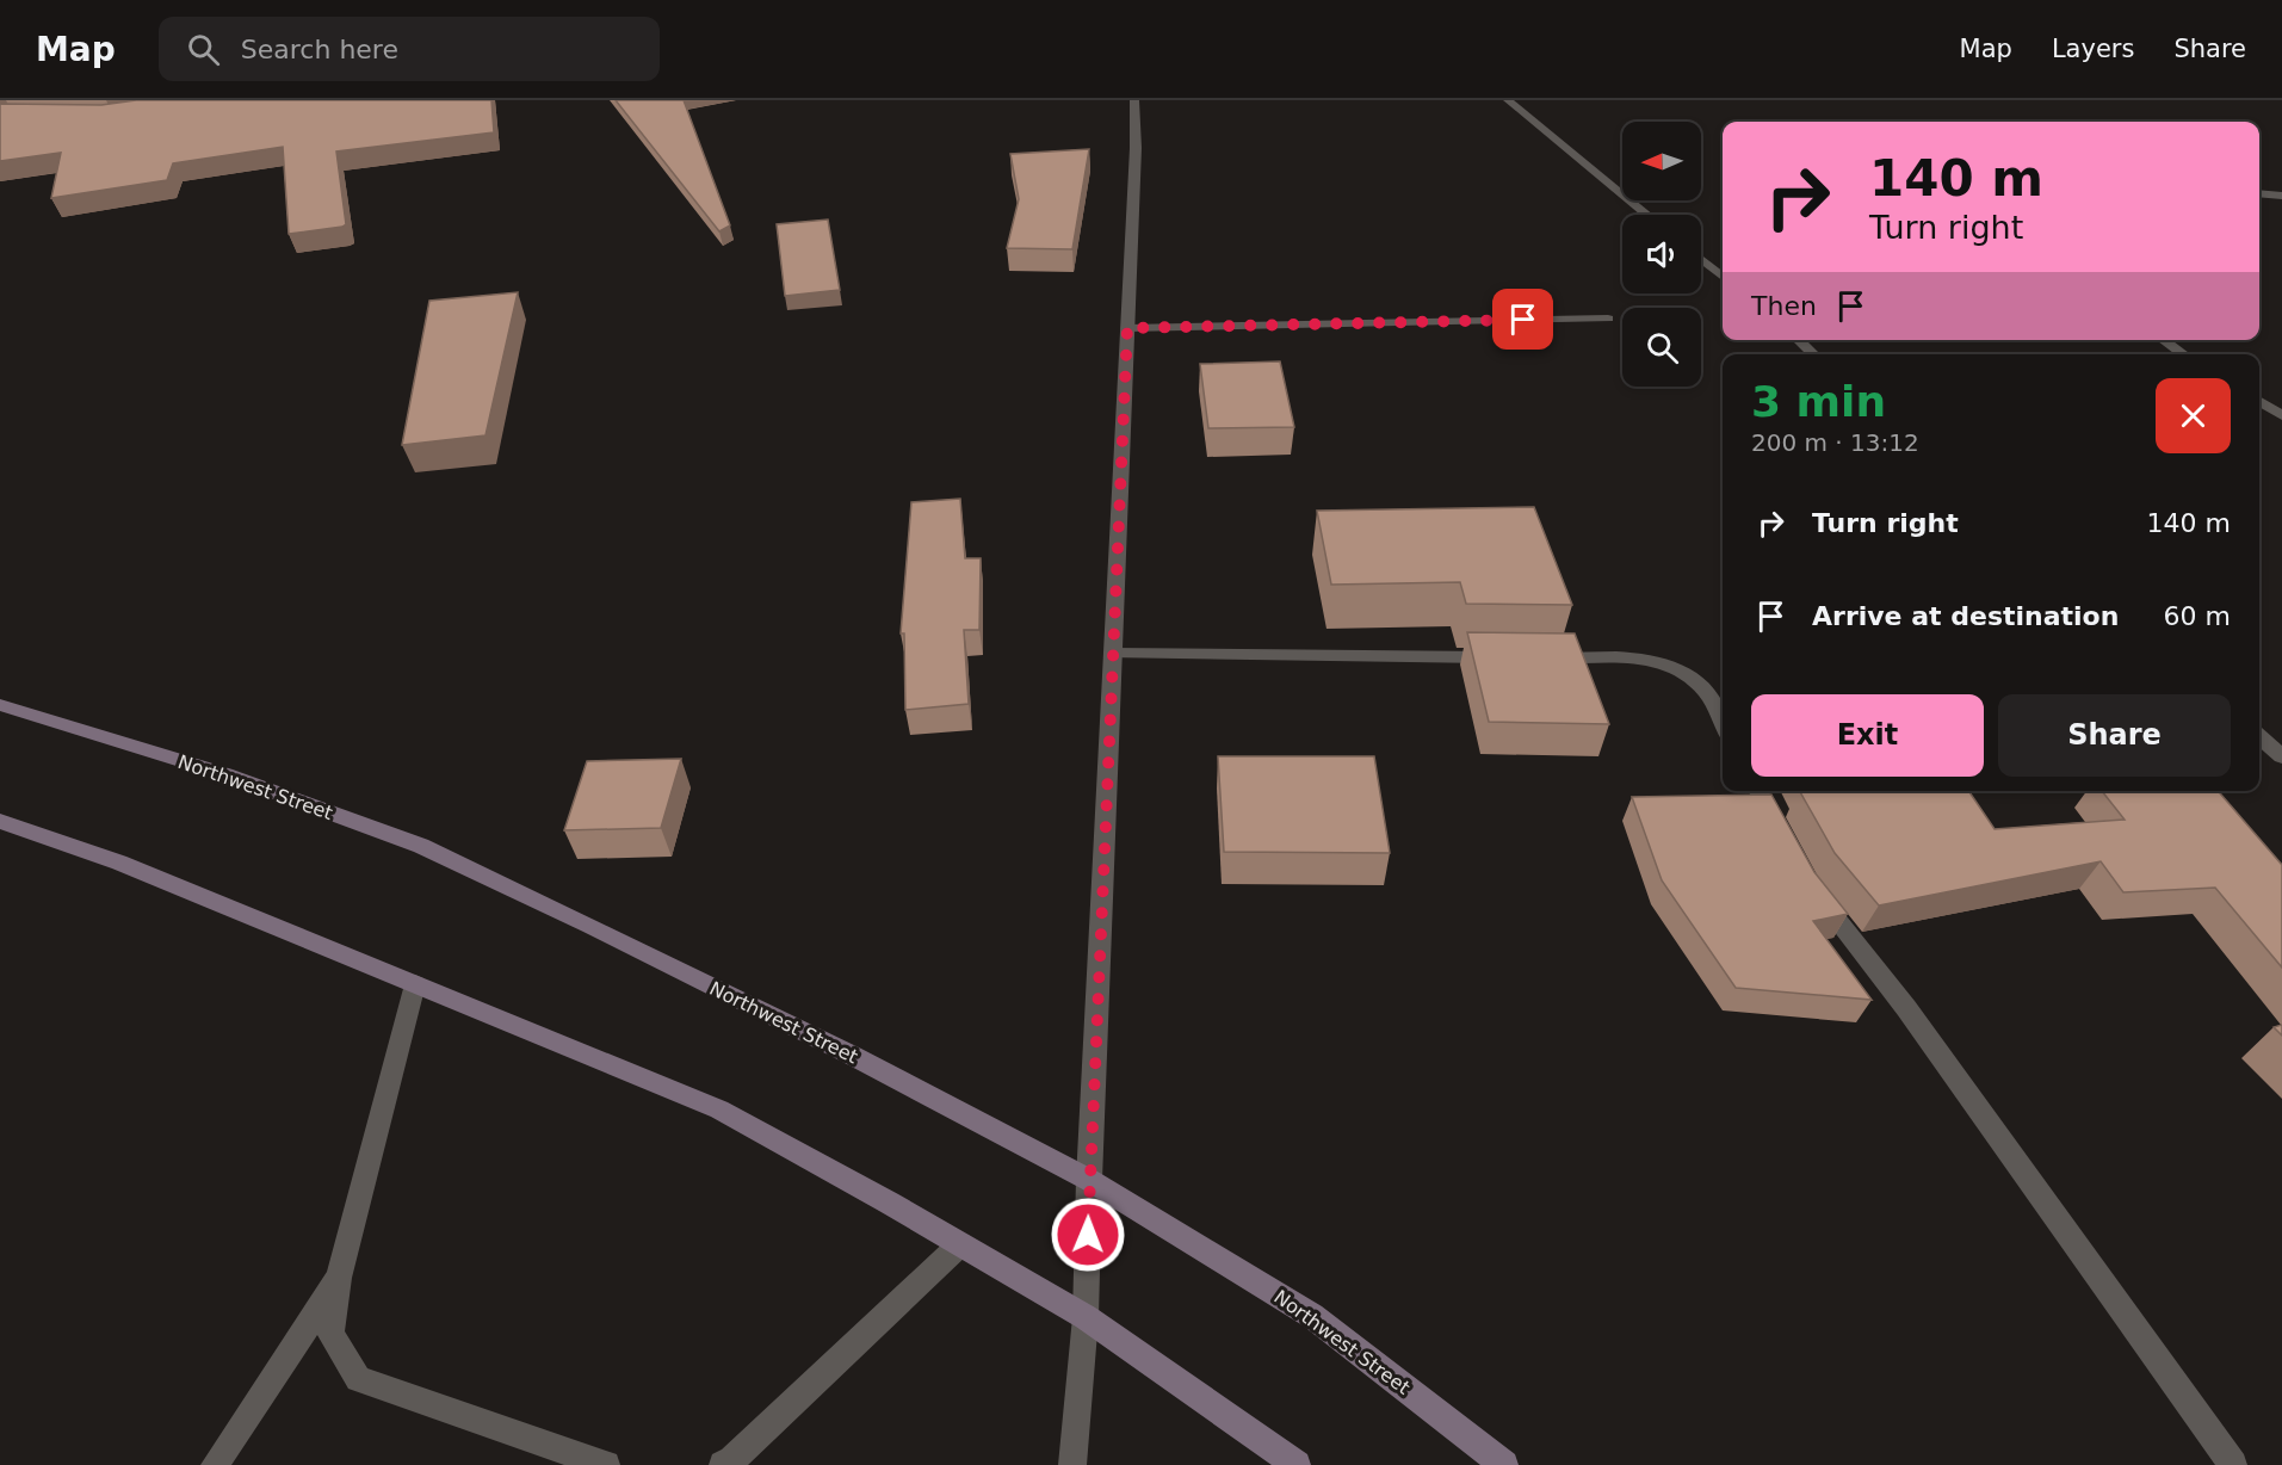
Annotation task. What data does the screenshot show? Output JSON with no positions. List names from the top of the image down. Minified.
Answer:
{"streets":{"main road":["Northwest Street"]},"north":"left","page":{"header":"Map","search":"Search here","nav":["Map","Layers","Share"],"turn":["140 m","Turn right"],"then":"Then","heading":["3 min","200 m · 13:12"],"list":[{"name":"Turn right","value":"140 m"},{"name":"Arrive at destination","value":"60 m"}],"buttons":["Exit","Share"]}}
